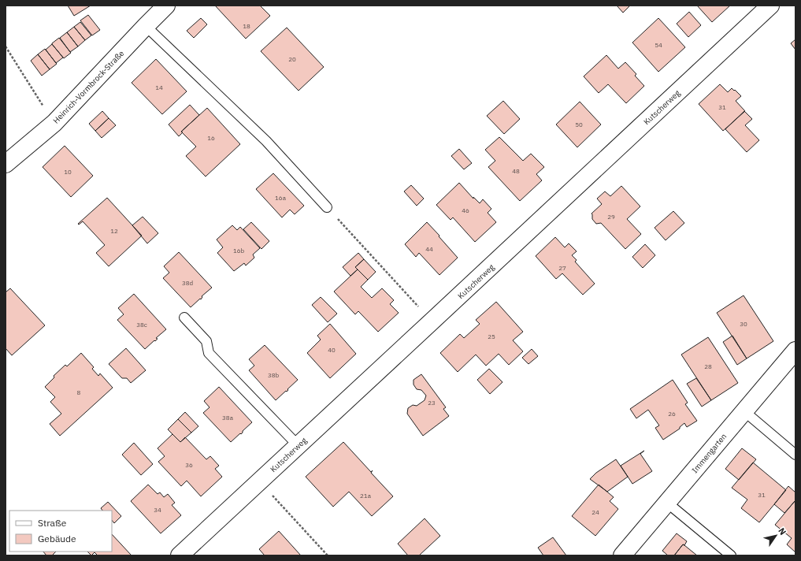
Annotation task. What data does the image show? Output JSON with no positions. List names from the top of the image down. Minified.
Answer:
{"streets":{"street":["Heinrich-Vormbrock-Straße","Kutscherweg","Immengarten"]},"house_numbers":["18","54","20","14","31","50","16","48","10","16a","46","29","12","44","16b","27","38d","30","38c","25","40","28","38b","8","23","26","38a","36","31","21a","34","24"],"legend":["Straße","Gebäude"],"north":"top right"}
